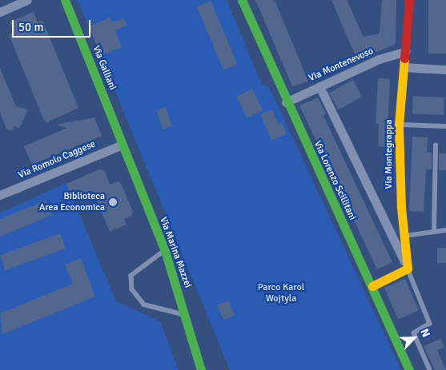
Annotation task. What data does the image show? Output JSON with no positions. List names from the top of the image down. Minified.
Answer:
{"streets":{"street":["Via Montenevoso","Via Galliani","Via Montegrappa","Via Romolo Caggese","Via Lorenzo Scillitani","Via Marina Mazzei"]},"crossings":[["Via Montenevoso","Via Montegrappa"],["Via Montenevoso","Via Lorenzo Scillitani"],["Via Galliani","Via Romolo Caggese"],["Via Galliani","Via Marina Mazzei"],["Via Romolo Caggese","Via Marina Mazzei"]],"parks":["Parco Karol Wojtyla"],"places":["Biblioteca Area Economica"],"scale_bar":"50 m","north":"top right"}
